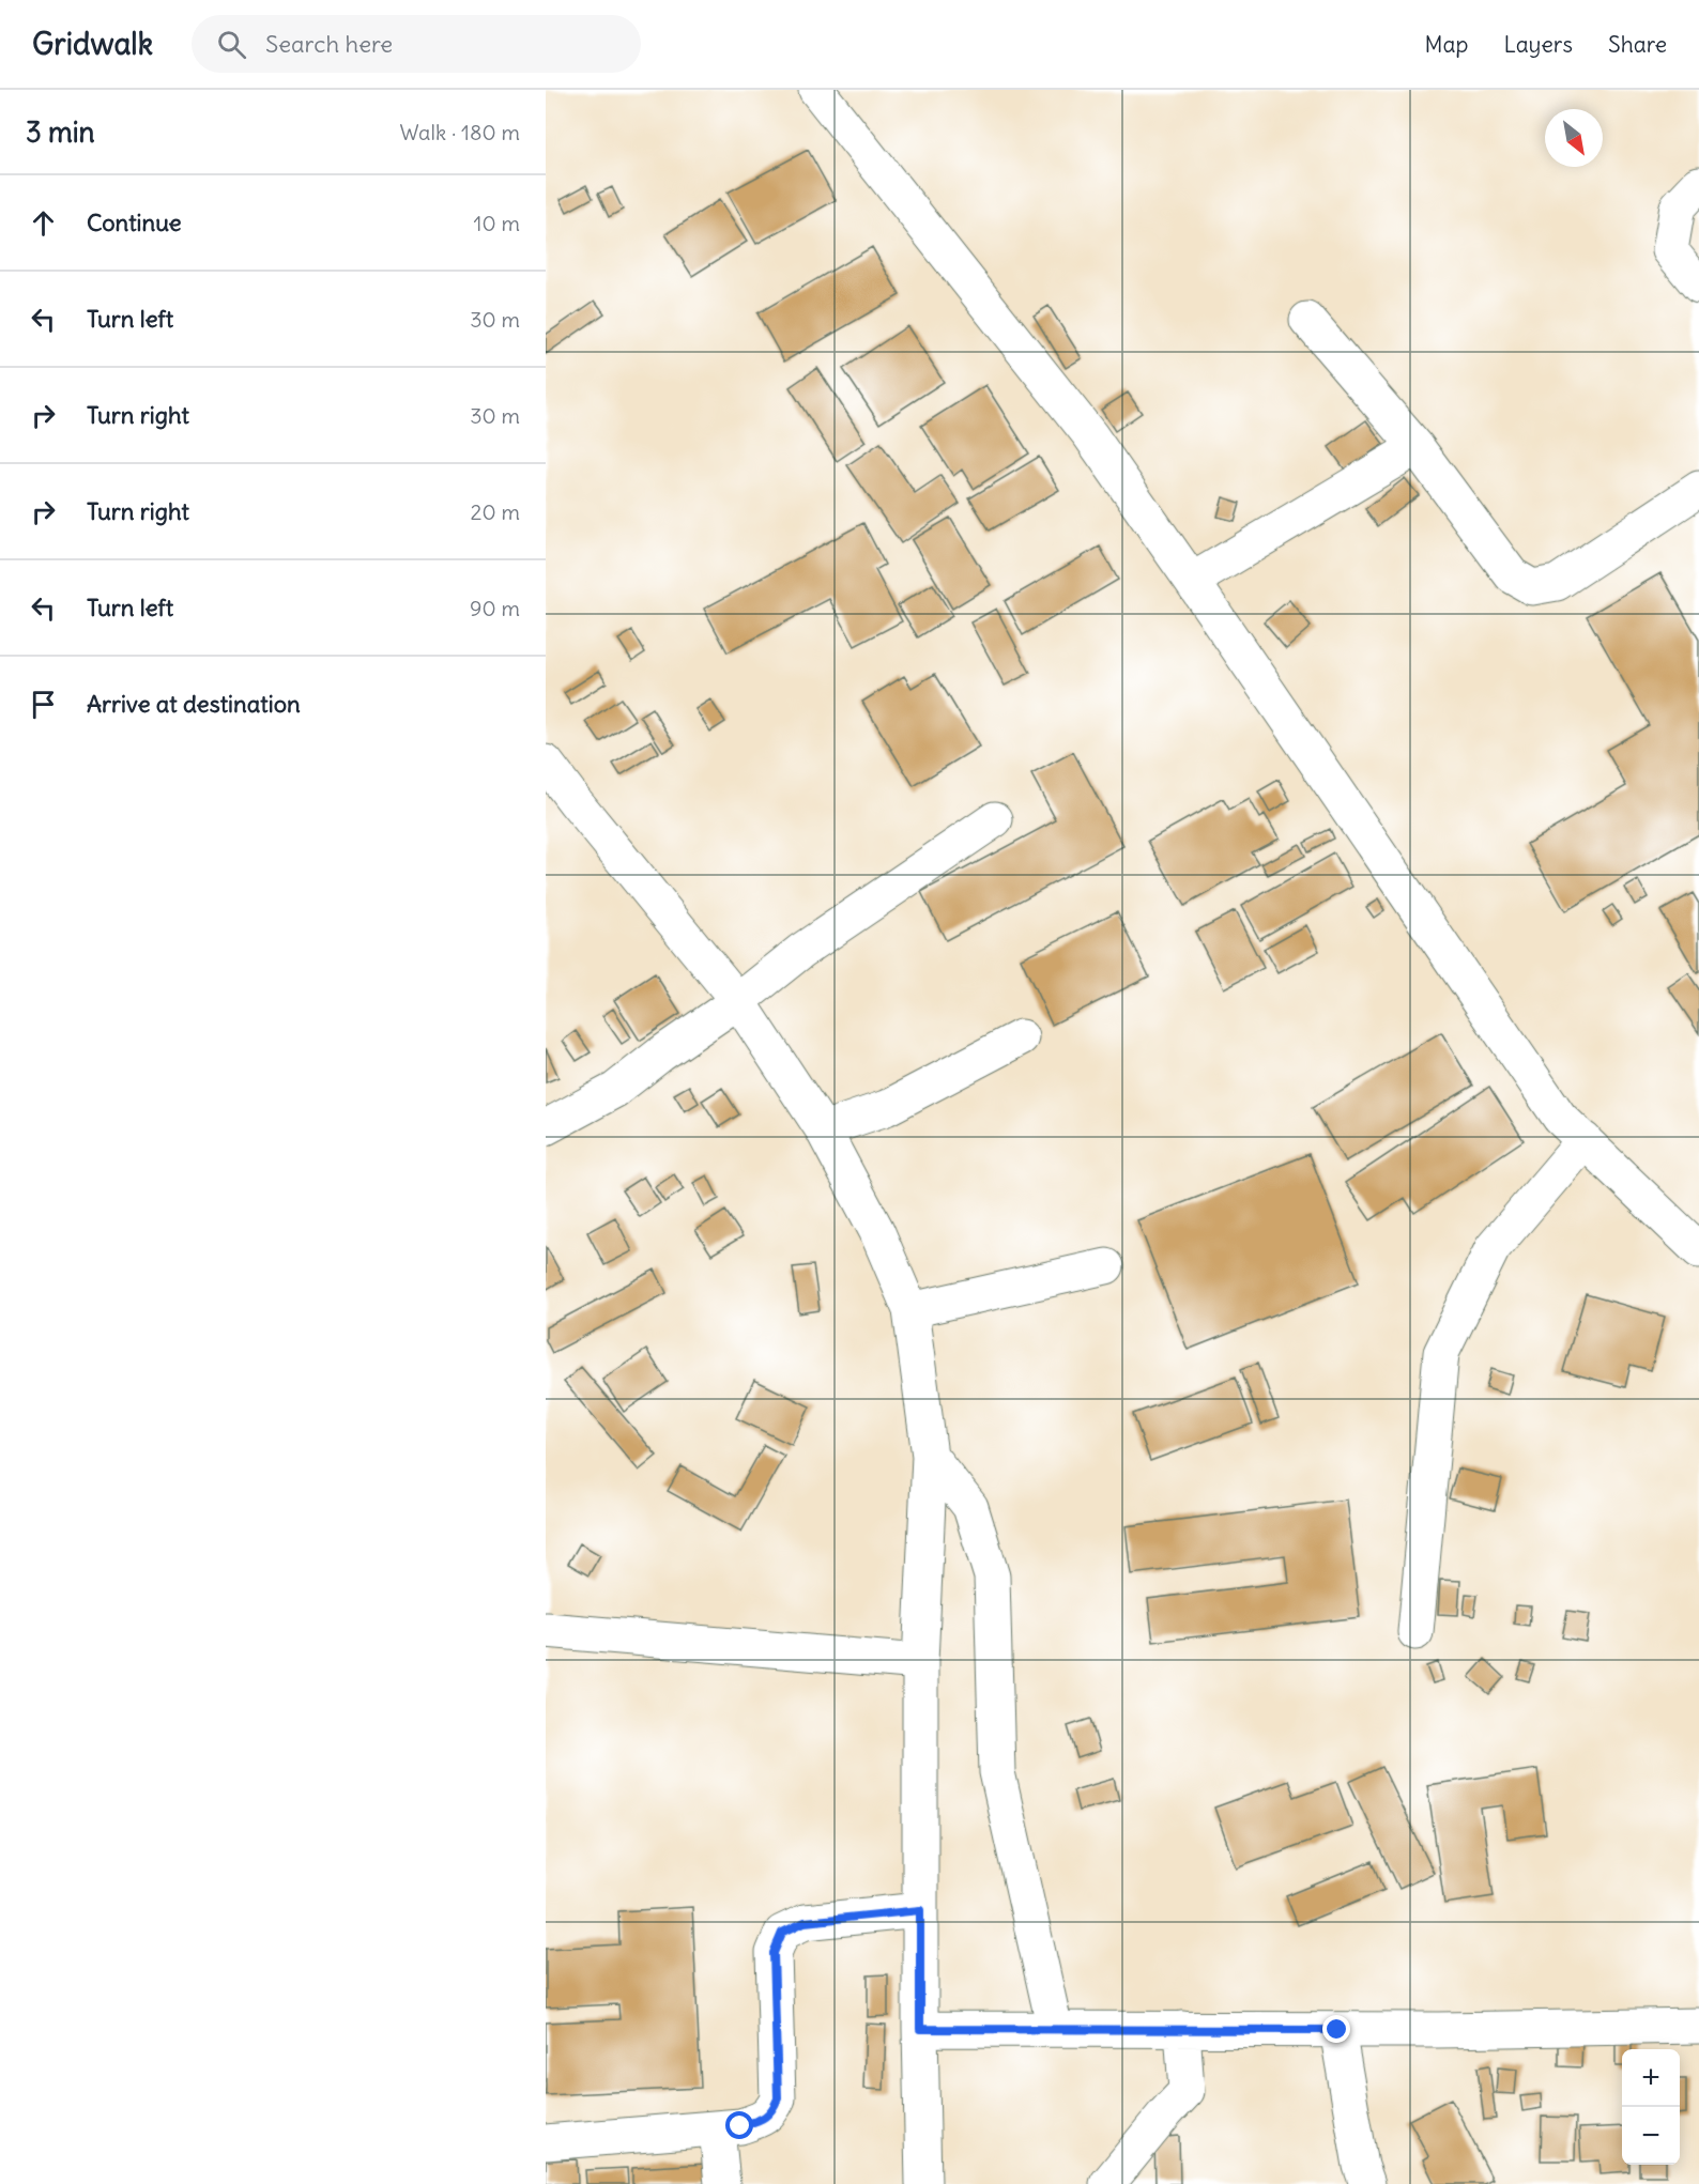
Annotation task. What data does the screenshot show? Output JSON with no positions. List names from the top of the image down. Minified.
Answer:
{"north":"bottom right","page":{"header":"Gridwalk","search":"Search here","nav":["Map","Layers","Share"],"heading":["3 min","Walk · 180 m"],"list":[["Continue","10 m"],["Turn left","30 m"],["Turn right","30 m"],["Turn right","20 m"],["Turn left","90 m"],"Arrive at destination"],"map_buttons":["+","−"]}}
